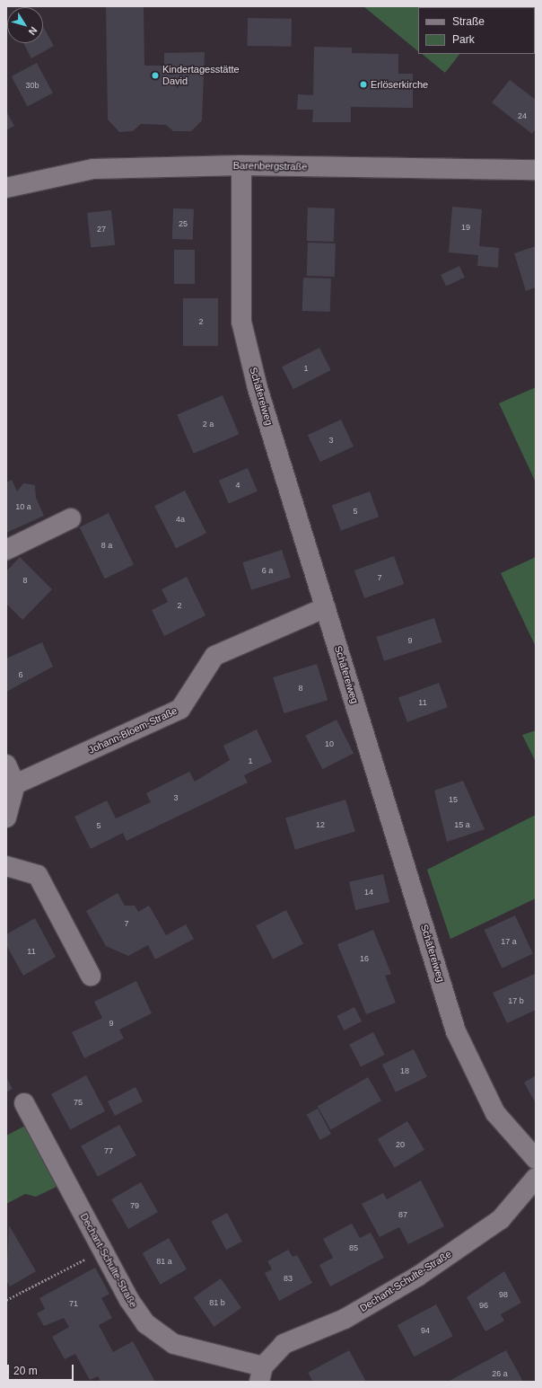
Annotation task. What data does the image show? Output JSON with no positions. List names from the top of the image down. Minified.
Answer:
{"streets":{"street":["Barenbergstraße","Schäfereiweg","Johann-Bloem-Straße","Dechant-Schulte-Straße"]},"crossings":[["Barenbergstraße","Schäfereiweg"],["Schäfereiweg","Johann-Bloem-Straße"]],"places":["Kindertagesstätte David","Erlöserkirche"],"house_numbers":["30b","24","25","19","27","2","1","2 a","3","4","10 a","5","4a","8 a","6 a","7","8","2","9","6","8","11","10","1","3","15","12","15 a","5","14","7","17 a","11","16","17 b","9","18","75","20","77","79","87","85","81 a","83","98","81 b","71","96","94","26 a"],"legend":["Straße","Park"],"scale_bar":"20 m","north":"bottom right"}
